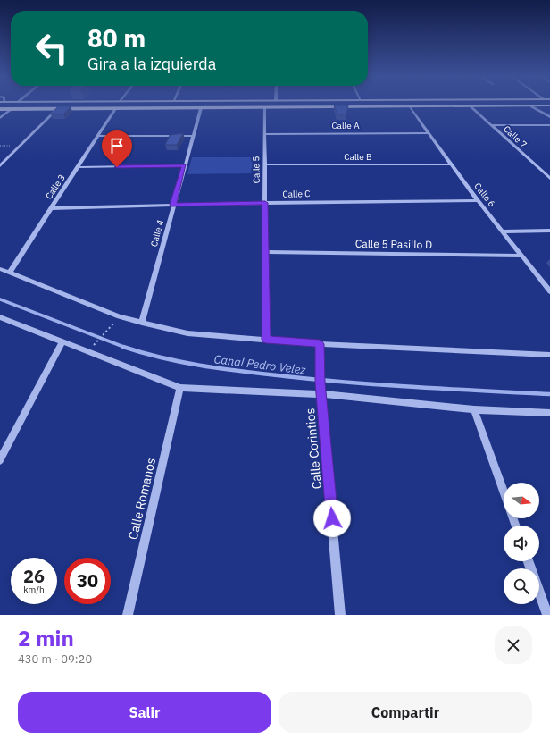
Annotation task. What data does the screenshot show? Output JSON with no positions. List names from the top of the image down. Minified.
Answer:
{"streets":{"street":["Calle A","Calle 7","Calle B","Calle 5","Calle 3","Calle C","Calle 6","Calle 4","Calle 5 Pasillo D","Calle Corintios","Calle Romanos"]},"crossings":[["Calle A","Calle 5"],["Calle A","Calle 6"],["Calle B","Calle 5"],["Calle B","Calle 6"],["Calle 5","Calle C"],["Calle 5","Calle 5 Pasillo D"],["Calle 3","Calle C"],["Calle C","Calle 6"],["Calle C","Calle 4"],["Calle 6","Calle 5 Pasillo D"]],"water":["Canal Pedro Velez"],"north":"right","page":{"turn":["80 m","Gira a la izquierda"],"speed":"26 km/h","limit":"30","heading":["2 min","430 m · 09:20"],"buttons":["Salir","Compartir"]}}
